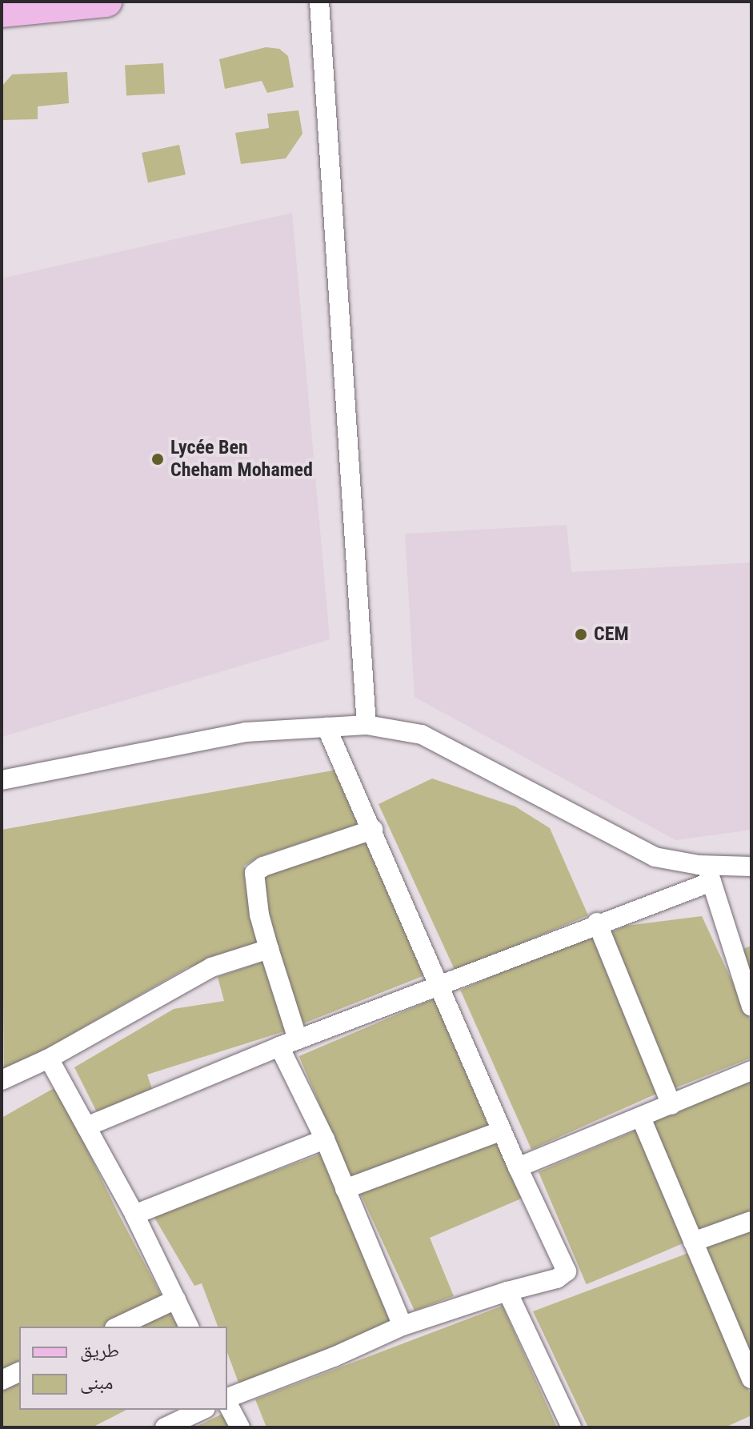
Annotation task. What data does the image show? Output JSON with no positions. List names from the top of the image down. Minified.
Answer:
{"places":["Lycée Ben Cheham Mohamed","CEM"],"legend":["طريق","مبنى"]}
